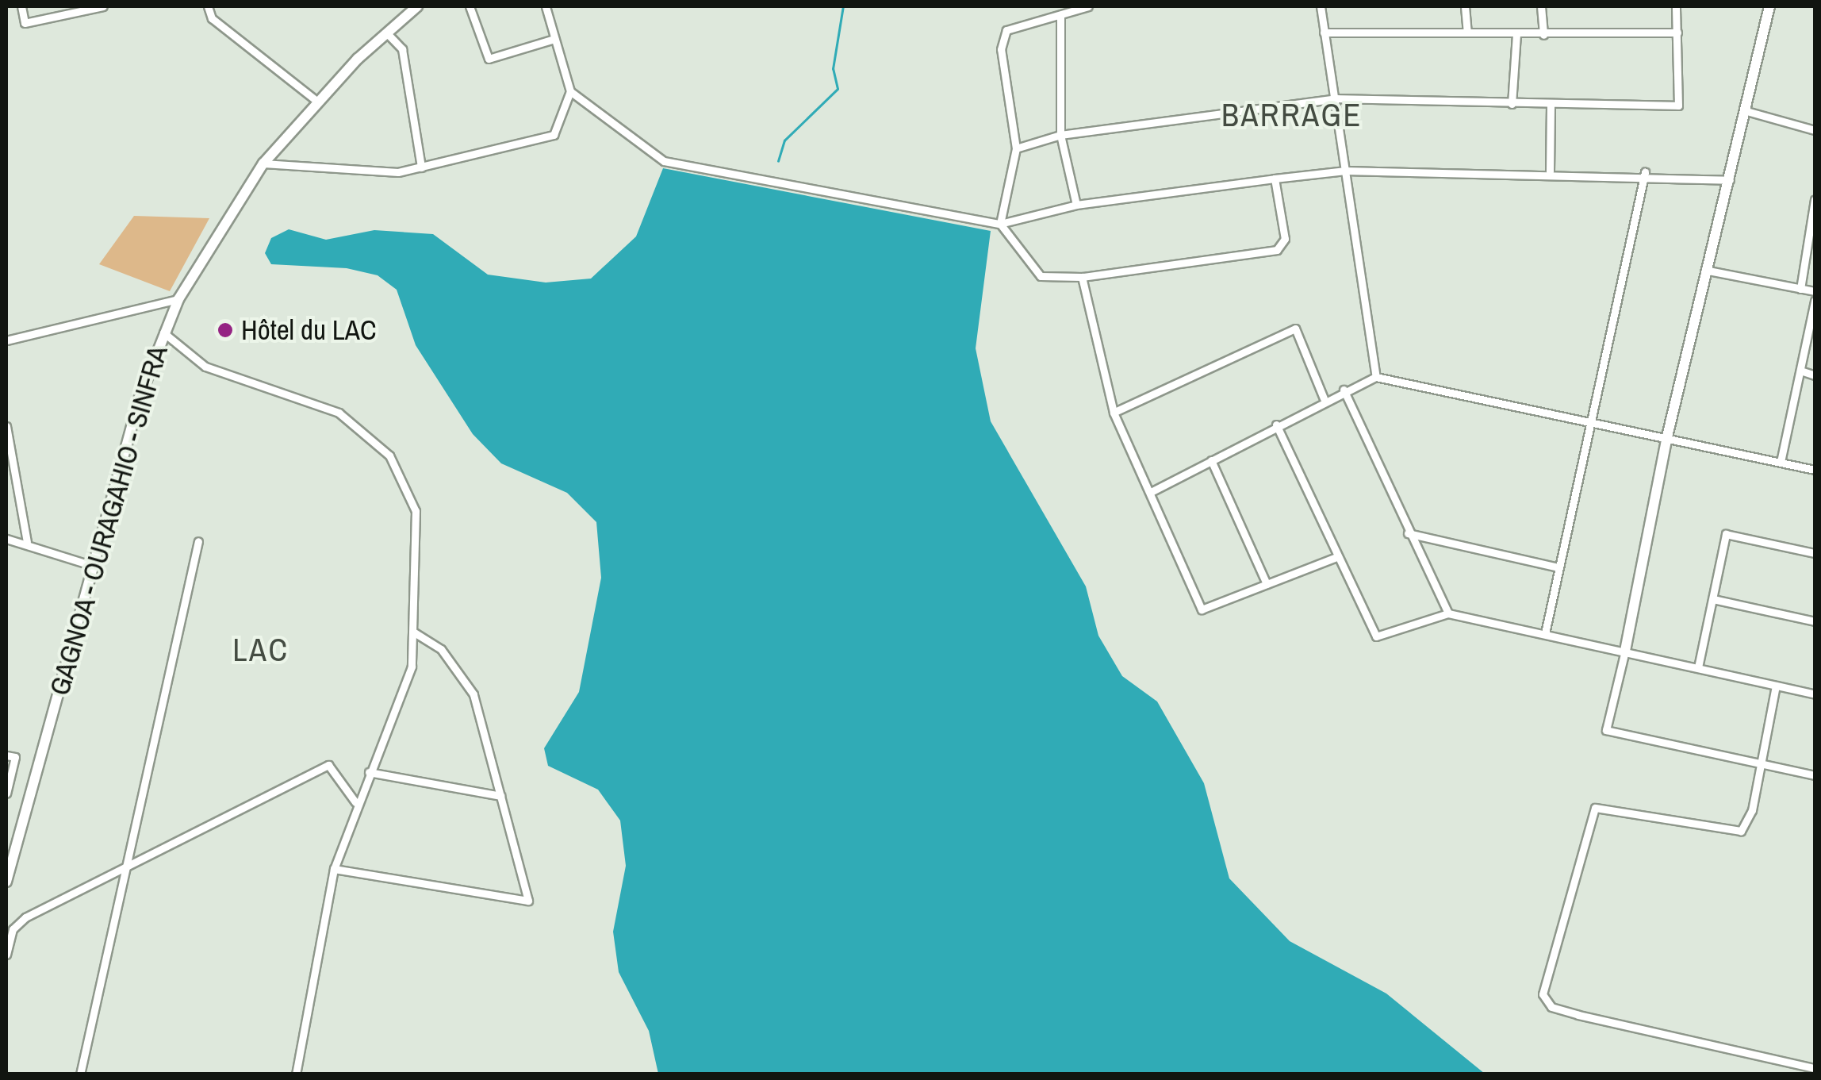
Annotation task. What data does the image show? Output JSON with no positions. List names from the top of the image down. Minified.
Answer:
{"streets":{"main road":["GAGNOA - OURAGAHIO - SINFRA"]},"districts":["BARRAGE","LAC"],"places":["Hôtel du LAC"]}
